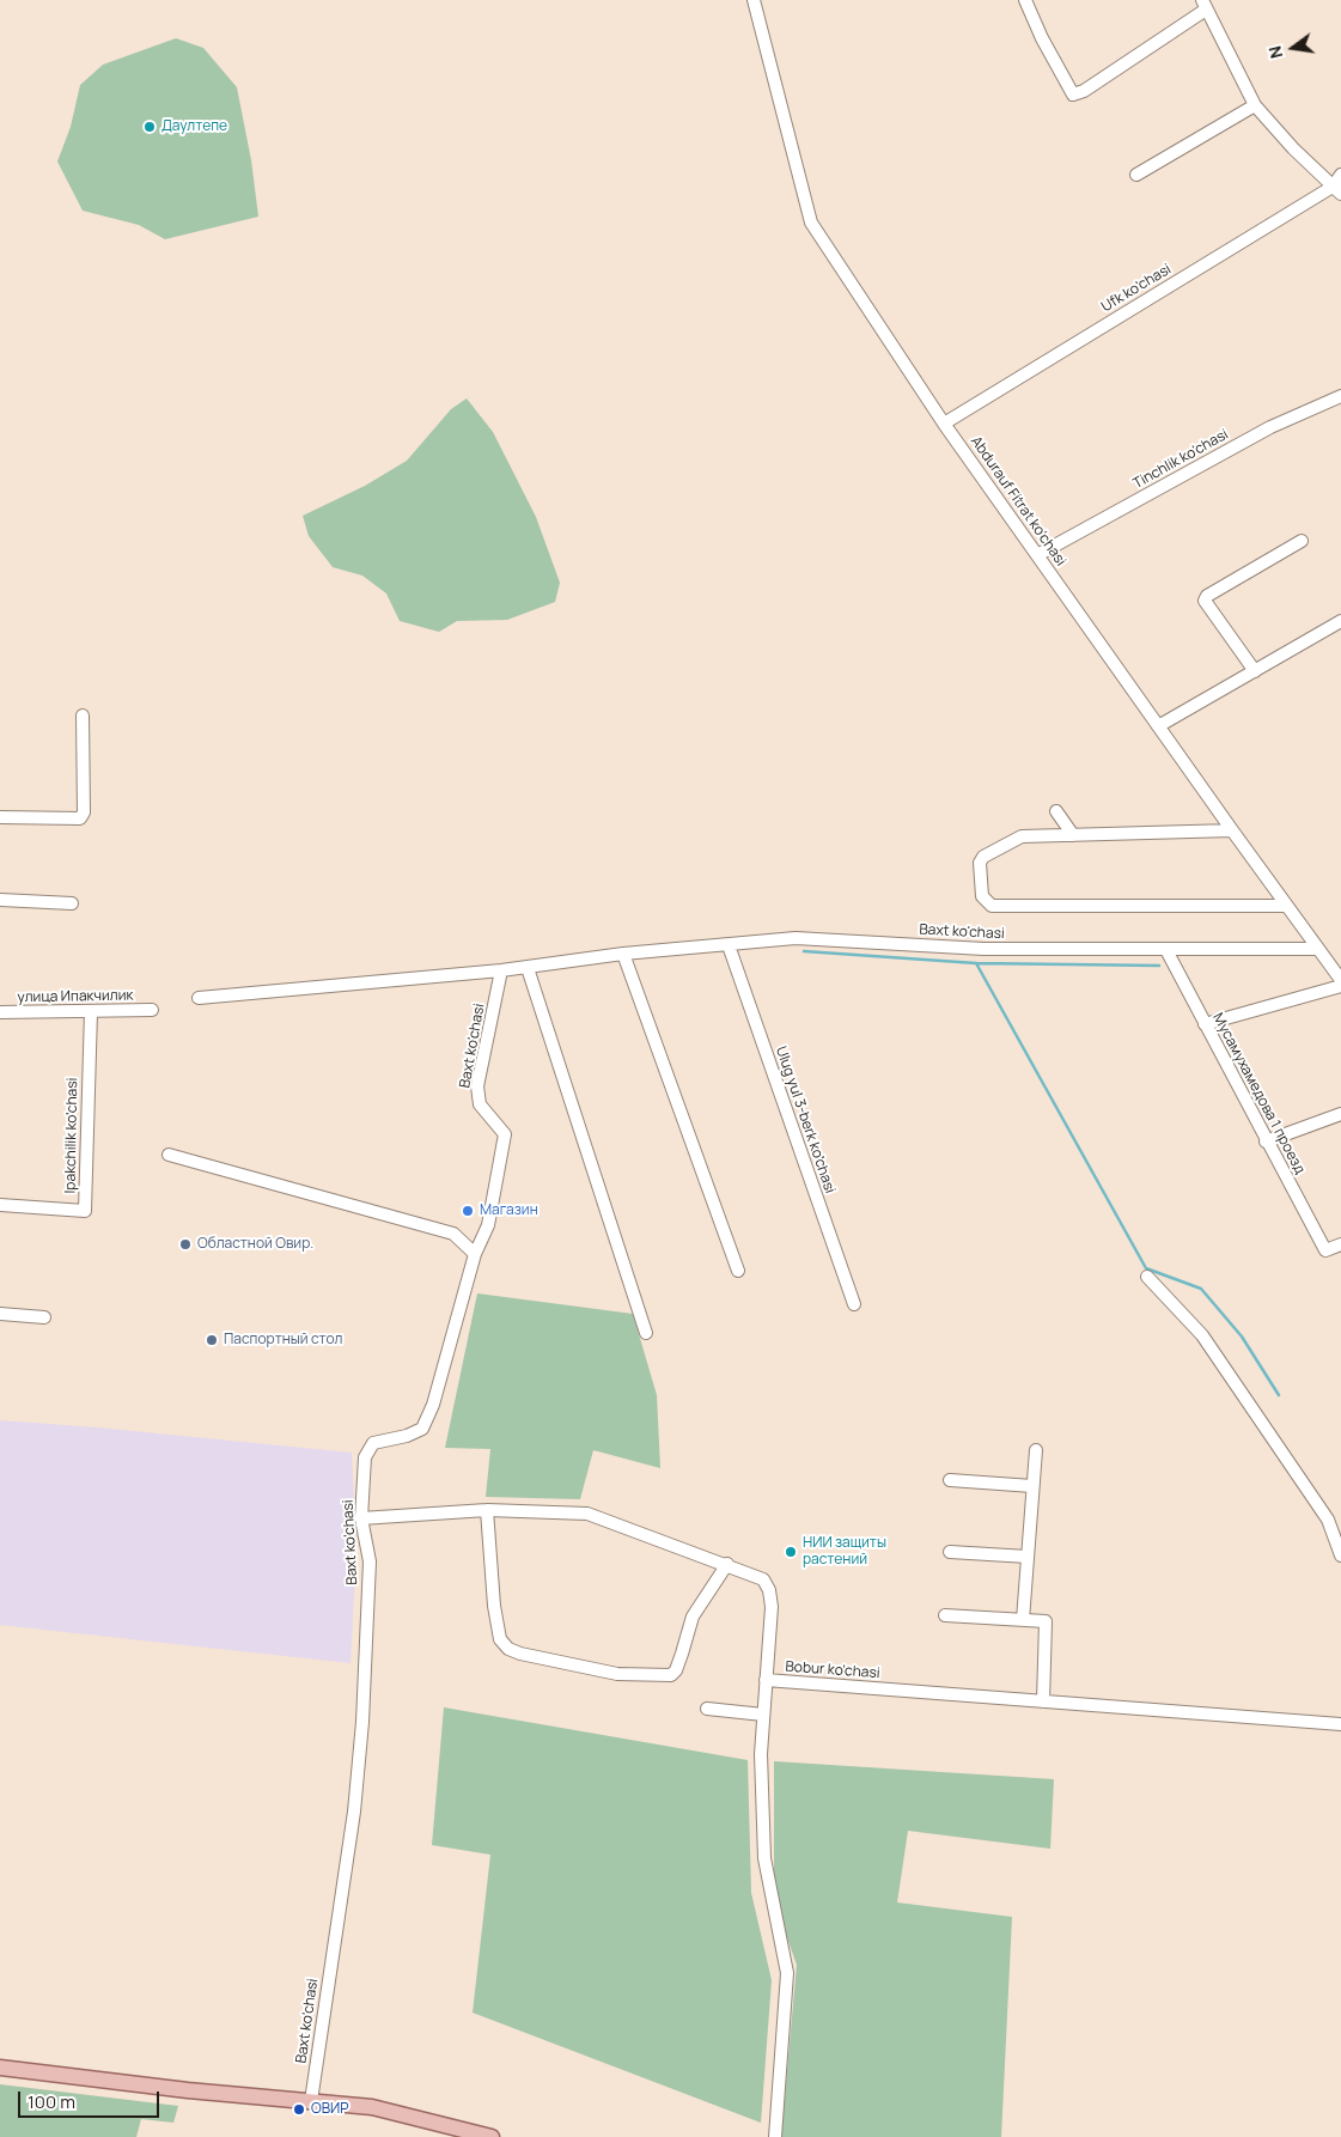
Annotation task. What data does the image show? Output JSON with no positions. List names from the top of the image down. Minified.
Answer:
{"streets":{"street":["Ufk ko'chasi","Tinchlik ko'chasi","Abdurauf Fitrat ko'chasi","Baxt ko'chasi","улица Ипакчилик","Мусамухамедова 1 проезд","Ulug yul 3-berk ko'chasi","Ipakchilik ko'chasi","Bobur ko'chasi"]},"crossings":[["Ufk ko'chasi","Abdurauf Fitrat ko'chasi"],["Tinchlik ko'chasi","Abdurauf Fitrat ko'chasi"],["Abdurauf Fitrat ko'chasi","Baxt ko'chasi"],["Baxt ko'chasi","Мусамухамедова 1 проезд"],["Baxt ko'chasi","Ulug yul 3-berk ko'chasi"],["Baxt ko'chasi","Bobur ko'chasi"],["улица Ипакчилик","Ipakchilik ko'chasi"]],"places":["Даултепе","Магазин","Областной Овир.","Паспортный стол","НИИ защиты растений","ОВИР"],"scale_bar":"100 m","north":"left"}
